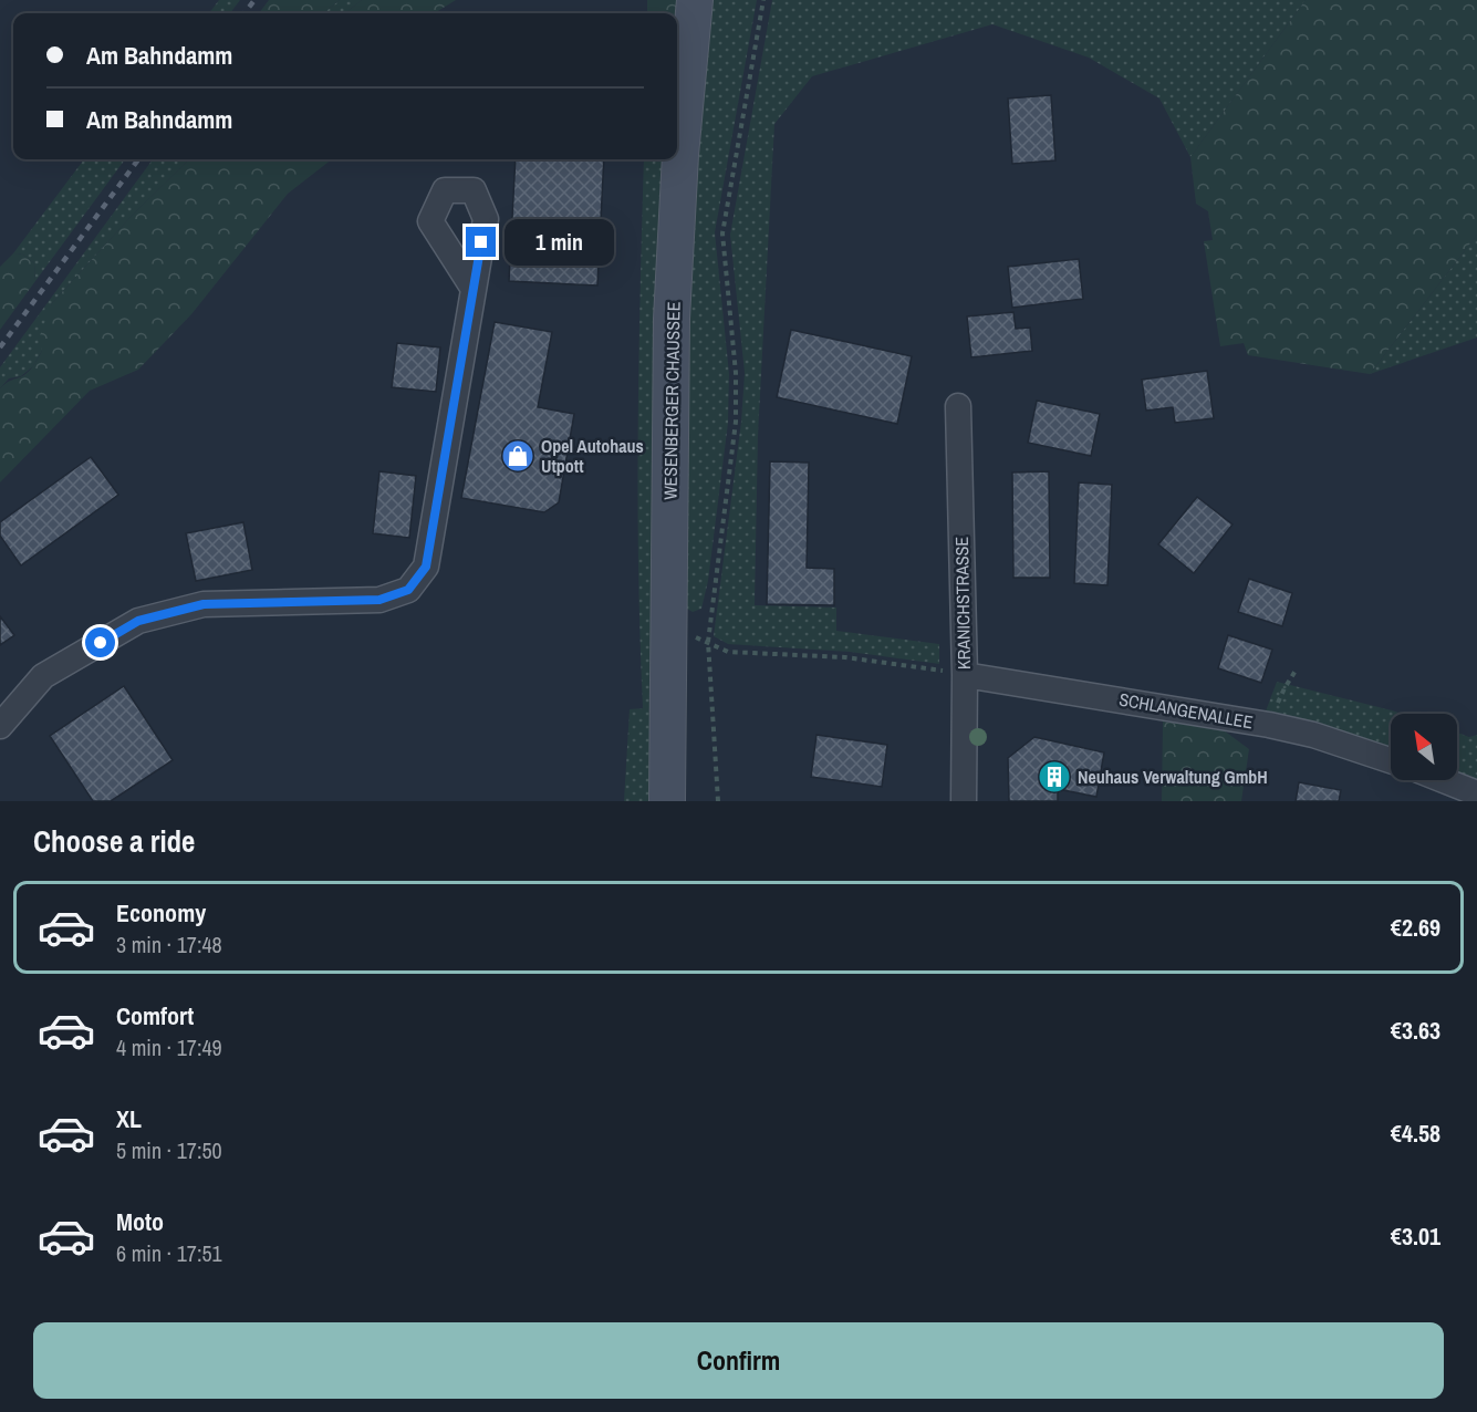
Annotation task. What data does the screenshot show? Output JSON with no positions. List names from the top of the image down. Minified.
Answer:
{"streets":{"main road":["WESENBERGER CHAUSSEE"],"street":["KRANICHSTRASSE","SCHLANGENALLEE"]},"crossings":[["KRANICHSTRASSE","SCHLANGENALLEE"]],"places":{"shop":["Opel Autohaus Utpott"],"building":["Neuhaus Verwaltung GmbH"]},"north":"top left","page":{"banner":["Am Bahndamm","Am Bahndamm"],"bubble":"1 min","heading":"Choose a ride","list":[{"name":"Economy","note":"3 min · 17:48","value":"€2.69"},{"name":"Comfort","note":"4 min · 17:49","value":"€3.63"},{"name":"XL","note":"5 min · 17:50","value":"€4.58"},{"name":"Moto","note":"6 min · 17:51","value":"€3.01"}],"buttons":"Confirm"}}
